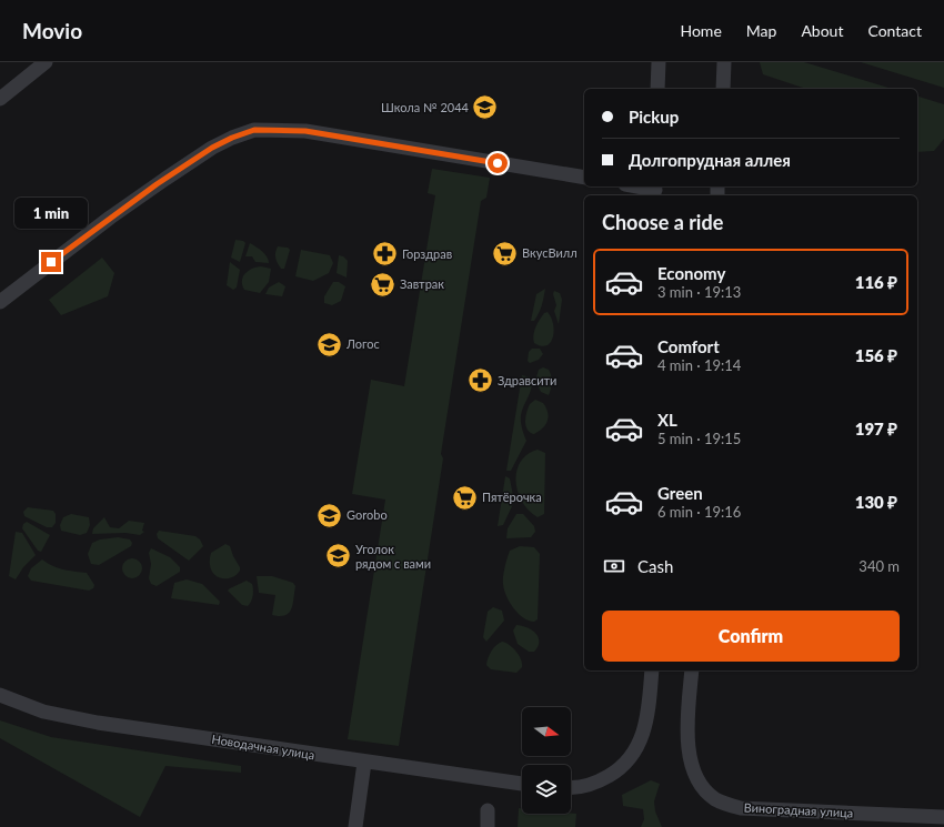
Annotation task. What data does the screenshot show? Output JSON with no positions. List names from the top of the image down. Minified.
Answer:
{"streets":{"street":["Новодачная улица","Виноградная улица"]},"places":{"school or university":["Школа № 2044","Логос","Gorobo","Уголок рядом с вами"],"supermarket":["ВкусВилл","Завтрак","Пятёрочка"],"pharmacy":["Горздрав","Здравсити"]},"north":"right","page":{"header":"Movio","nav":["Home","Map","About","Contact"],"banner":["Pickup","Долгопрудная аллея"],"heading":"Choose a ride","bubble":"1 min","list":[{"name":"Economy","note":"3 min · 19:13","value":"116 ₽"},{"name":"Comfort","note":"4 min · 19:14","value":"156 ₽"},{"name":"XL","note":"5 min · 19:15","value":"197 ₽"},{"name":"Green","note":"6 min · 19:16","value":"130 ₽"}],"pay":["Cash","340 m"],"buttons":"Confirm"}}
